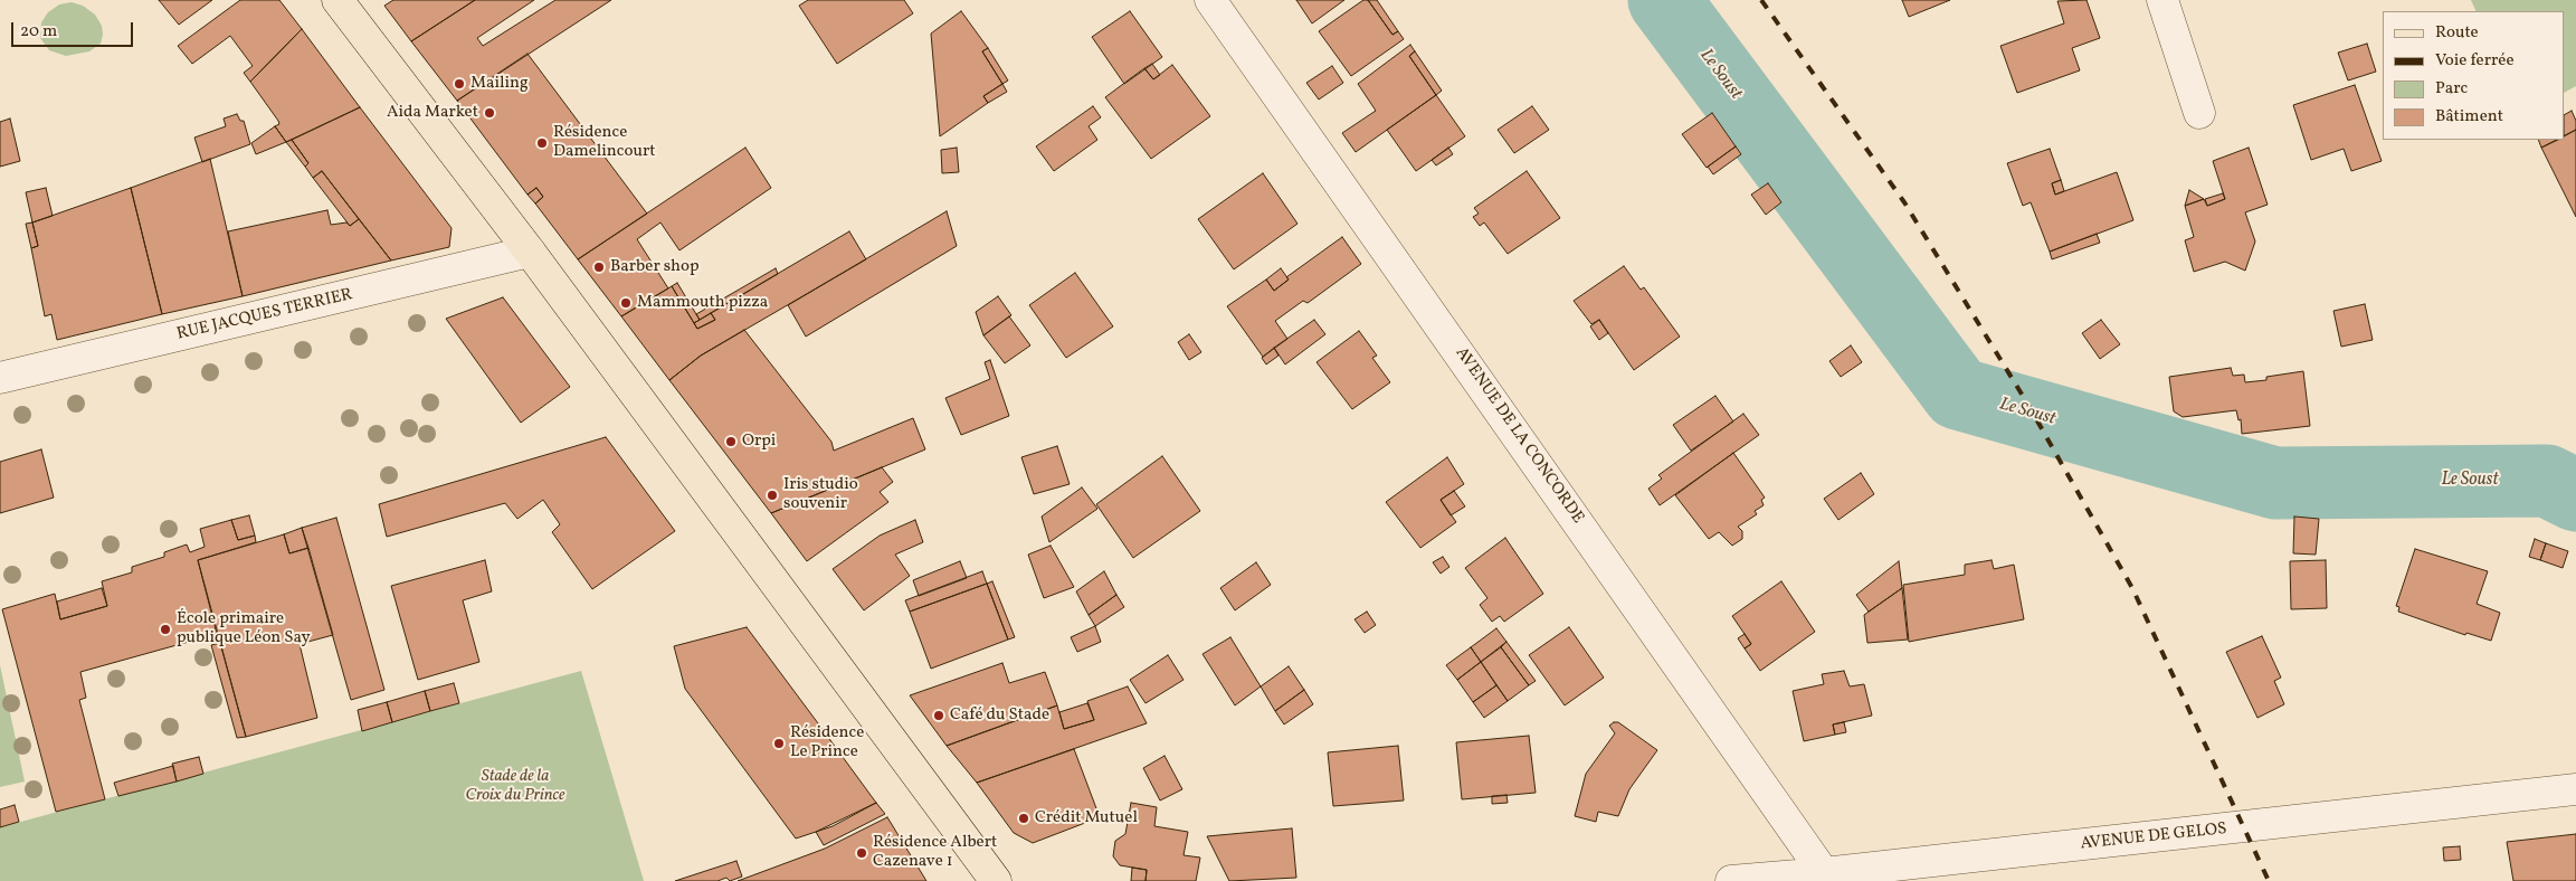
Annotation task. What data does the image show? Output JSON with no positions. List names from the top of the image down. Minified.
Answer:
{"streets":{"street":["RUE JACQUES TERRIER","AVENUE DE LA CONCORDE","AVENUE DE GELOS"]},"crossings":[["AVENUE DE LA CONCORDE","AVENUE DE GELOS"]],"water":["Le Soust"],"parks":["Stade de la Croix du Prince"],"places":["Mailing","Aida Market","Résidence Damelincourt","Barber shop","Mammouth pizza","Orpi","Iris studio souvenir","École primaire publique Léon Say","Café du Stade","Résidence Le Prince","Crédit Mutuel","Résidence Albert Cazenave 1"],"legend":["Route","Voie ferrée","Parc","Bâtiment"],"scale_bar":"20 m"}
